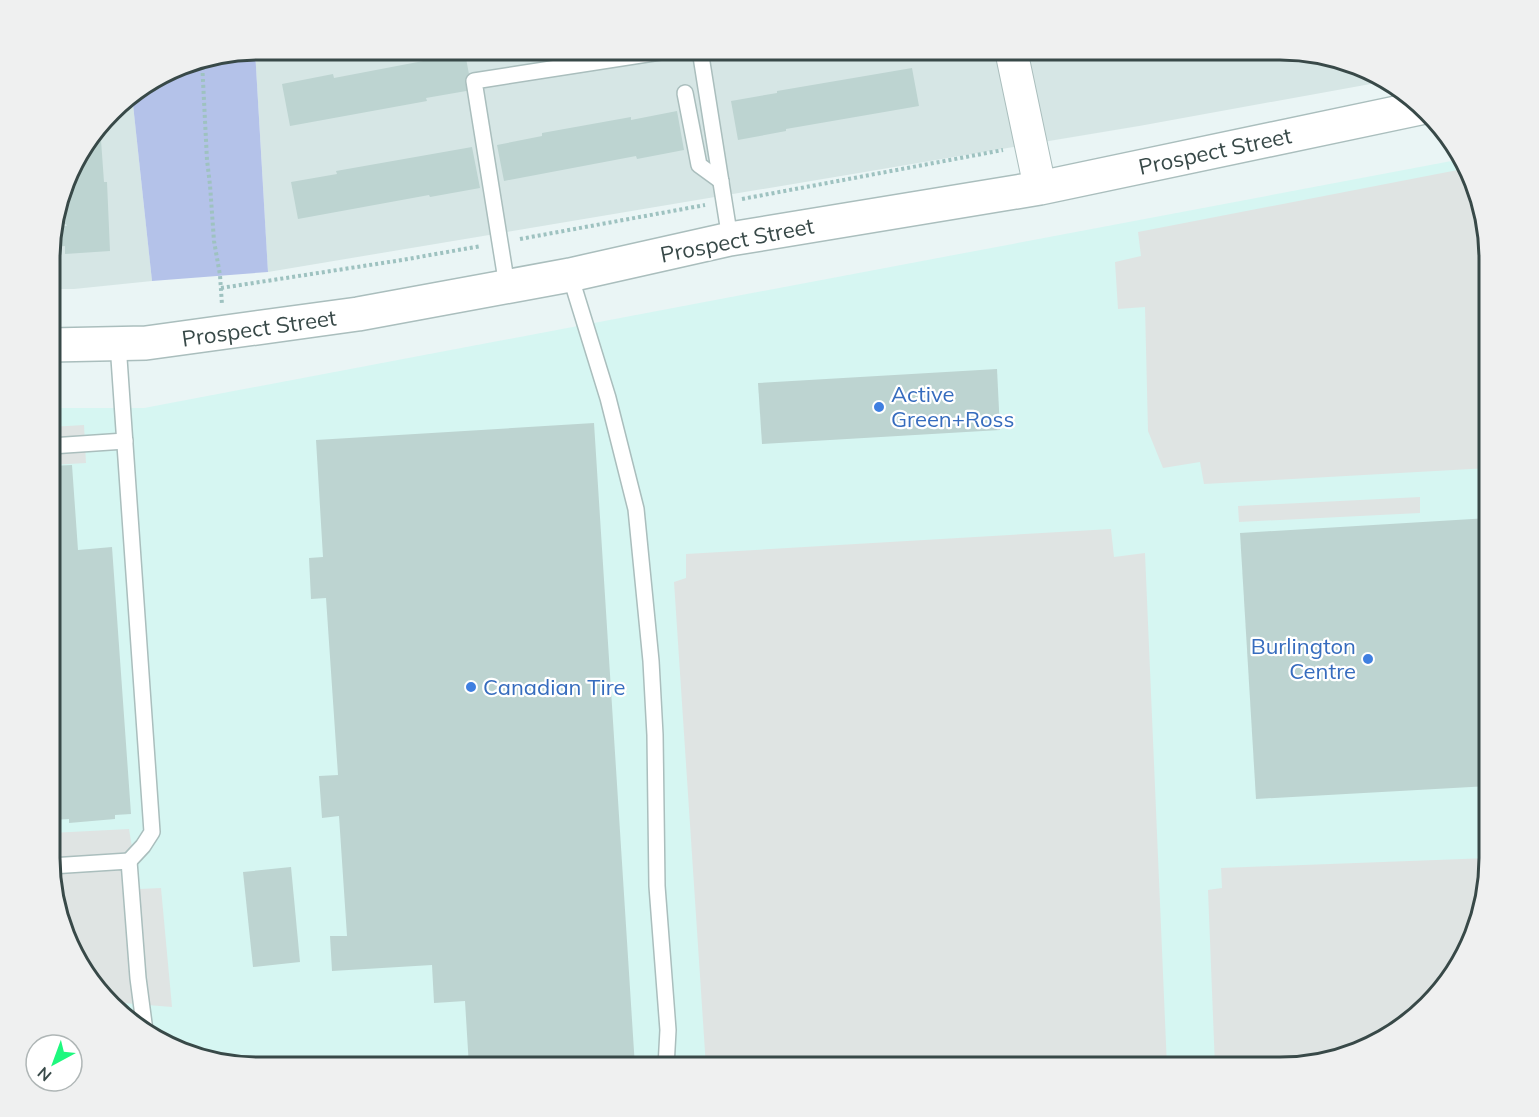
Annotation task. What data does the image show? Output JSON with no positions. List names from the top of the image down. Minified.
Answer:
{"streets":{"street":["Prospect Street"]},"places":["Active Green+Ross","Burlington Centre","Canadian Tire"],"north":"bottom left"}
